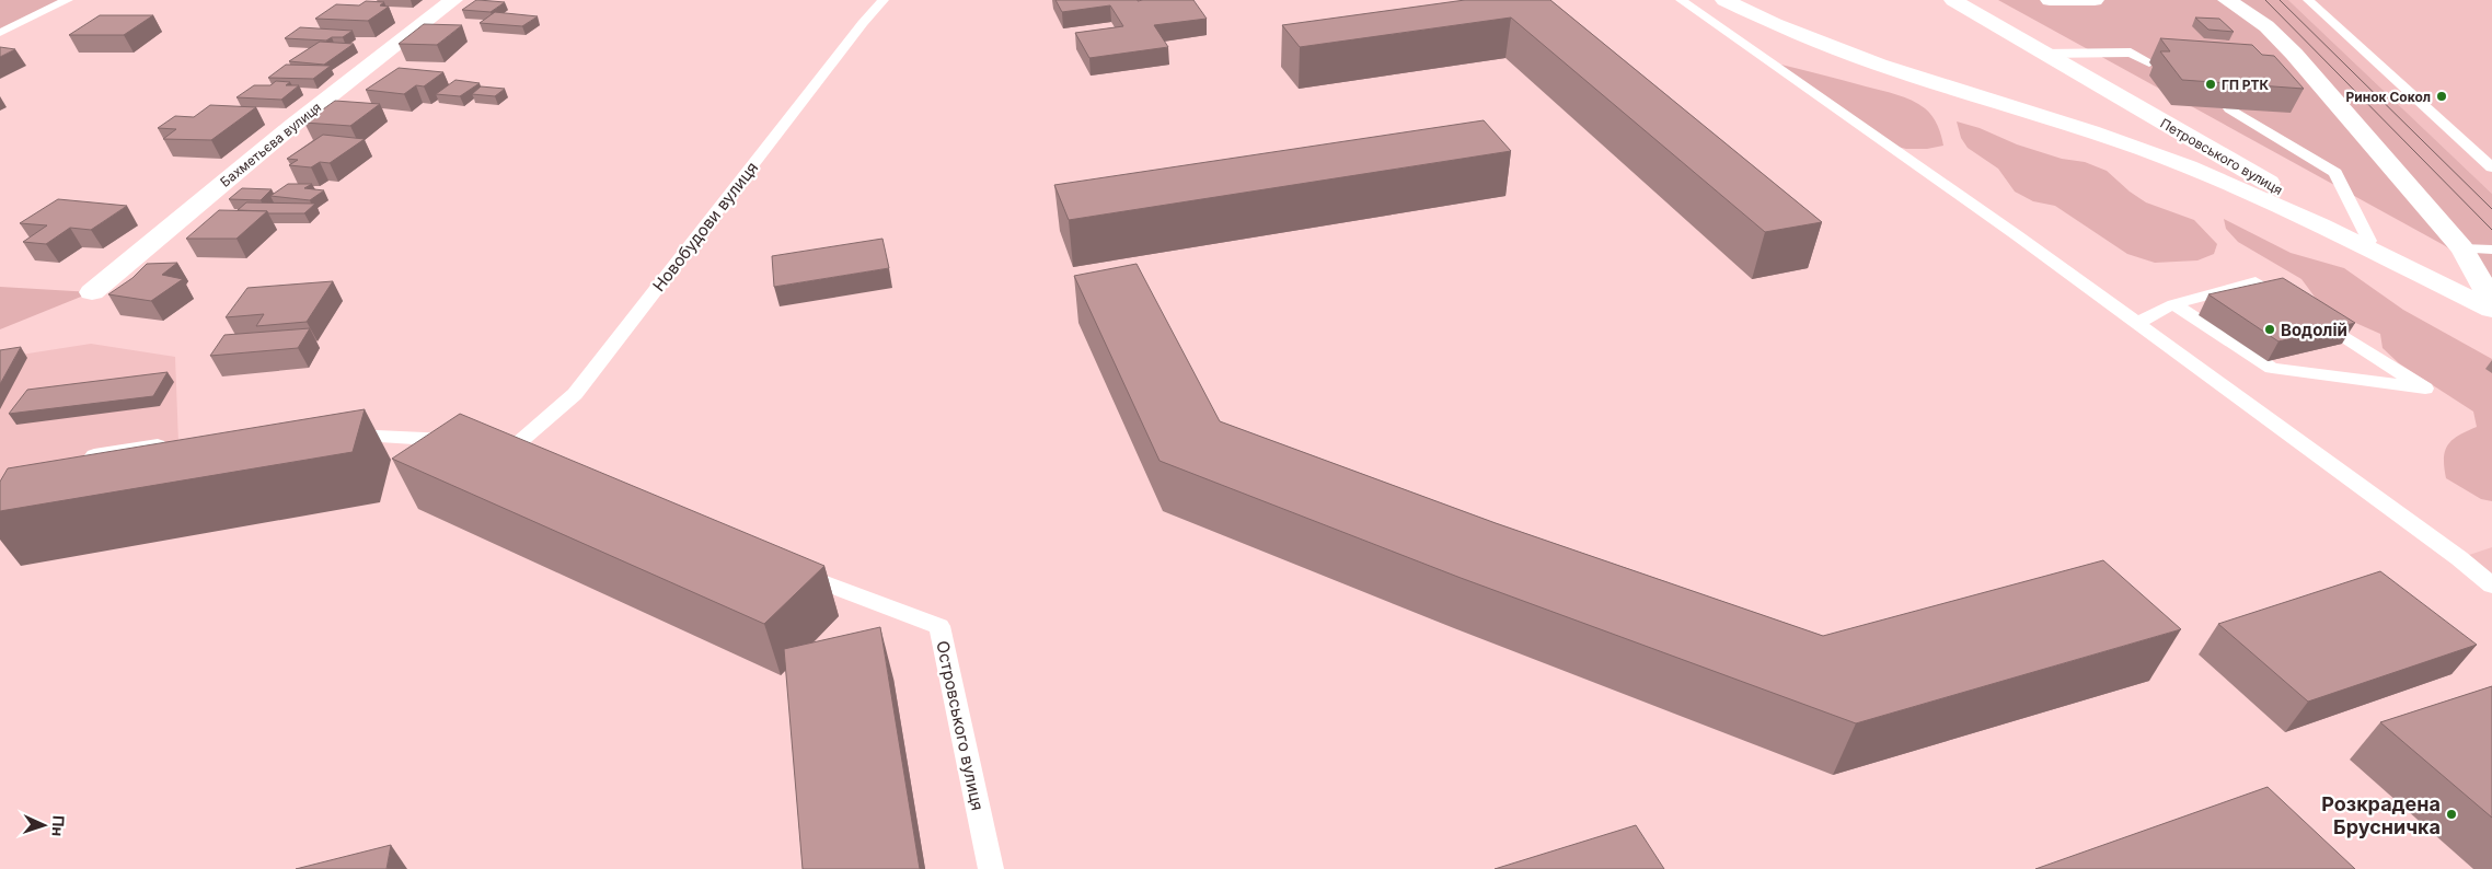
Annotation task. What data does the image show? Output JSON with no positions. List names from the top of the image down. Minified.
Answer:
{"streets":{"main road":["Бахметьєва вулиця","Петровського вулиця"],"lane":["Новобудови вулиця","Островського вулиця"]},"places":["ГП РТК","Ринок Сокол","Водолій","Розкрадена Брусничка"],"north":"right"}
